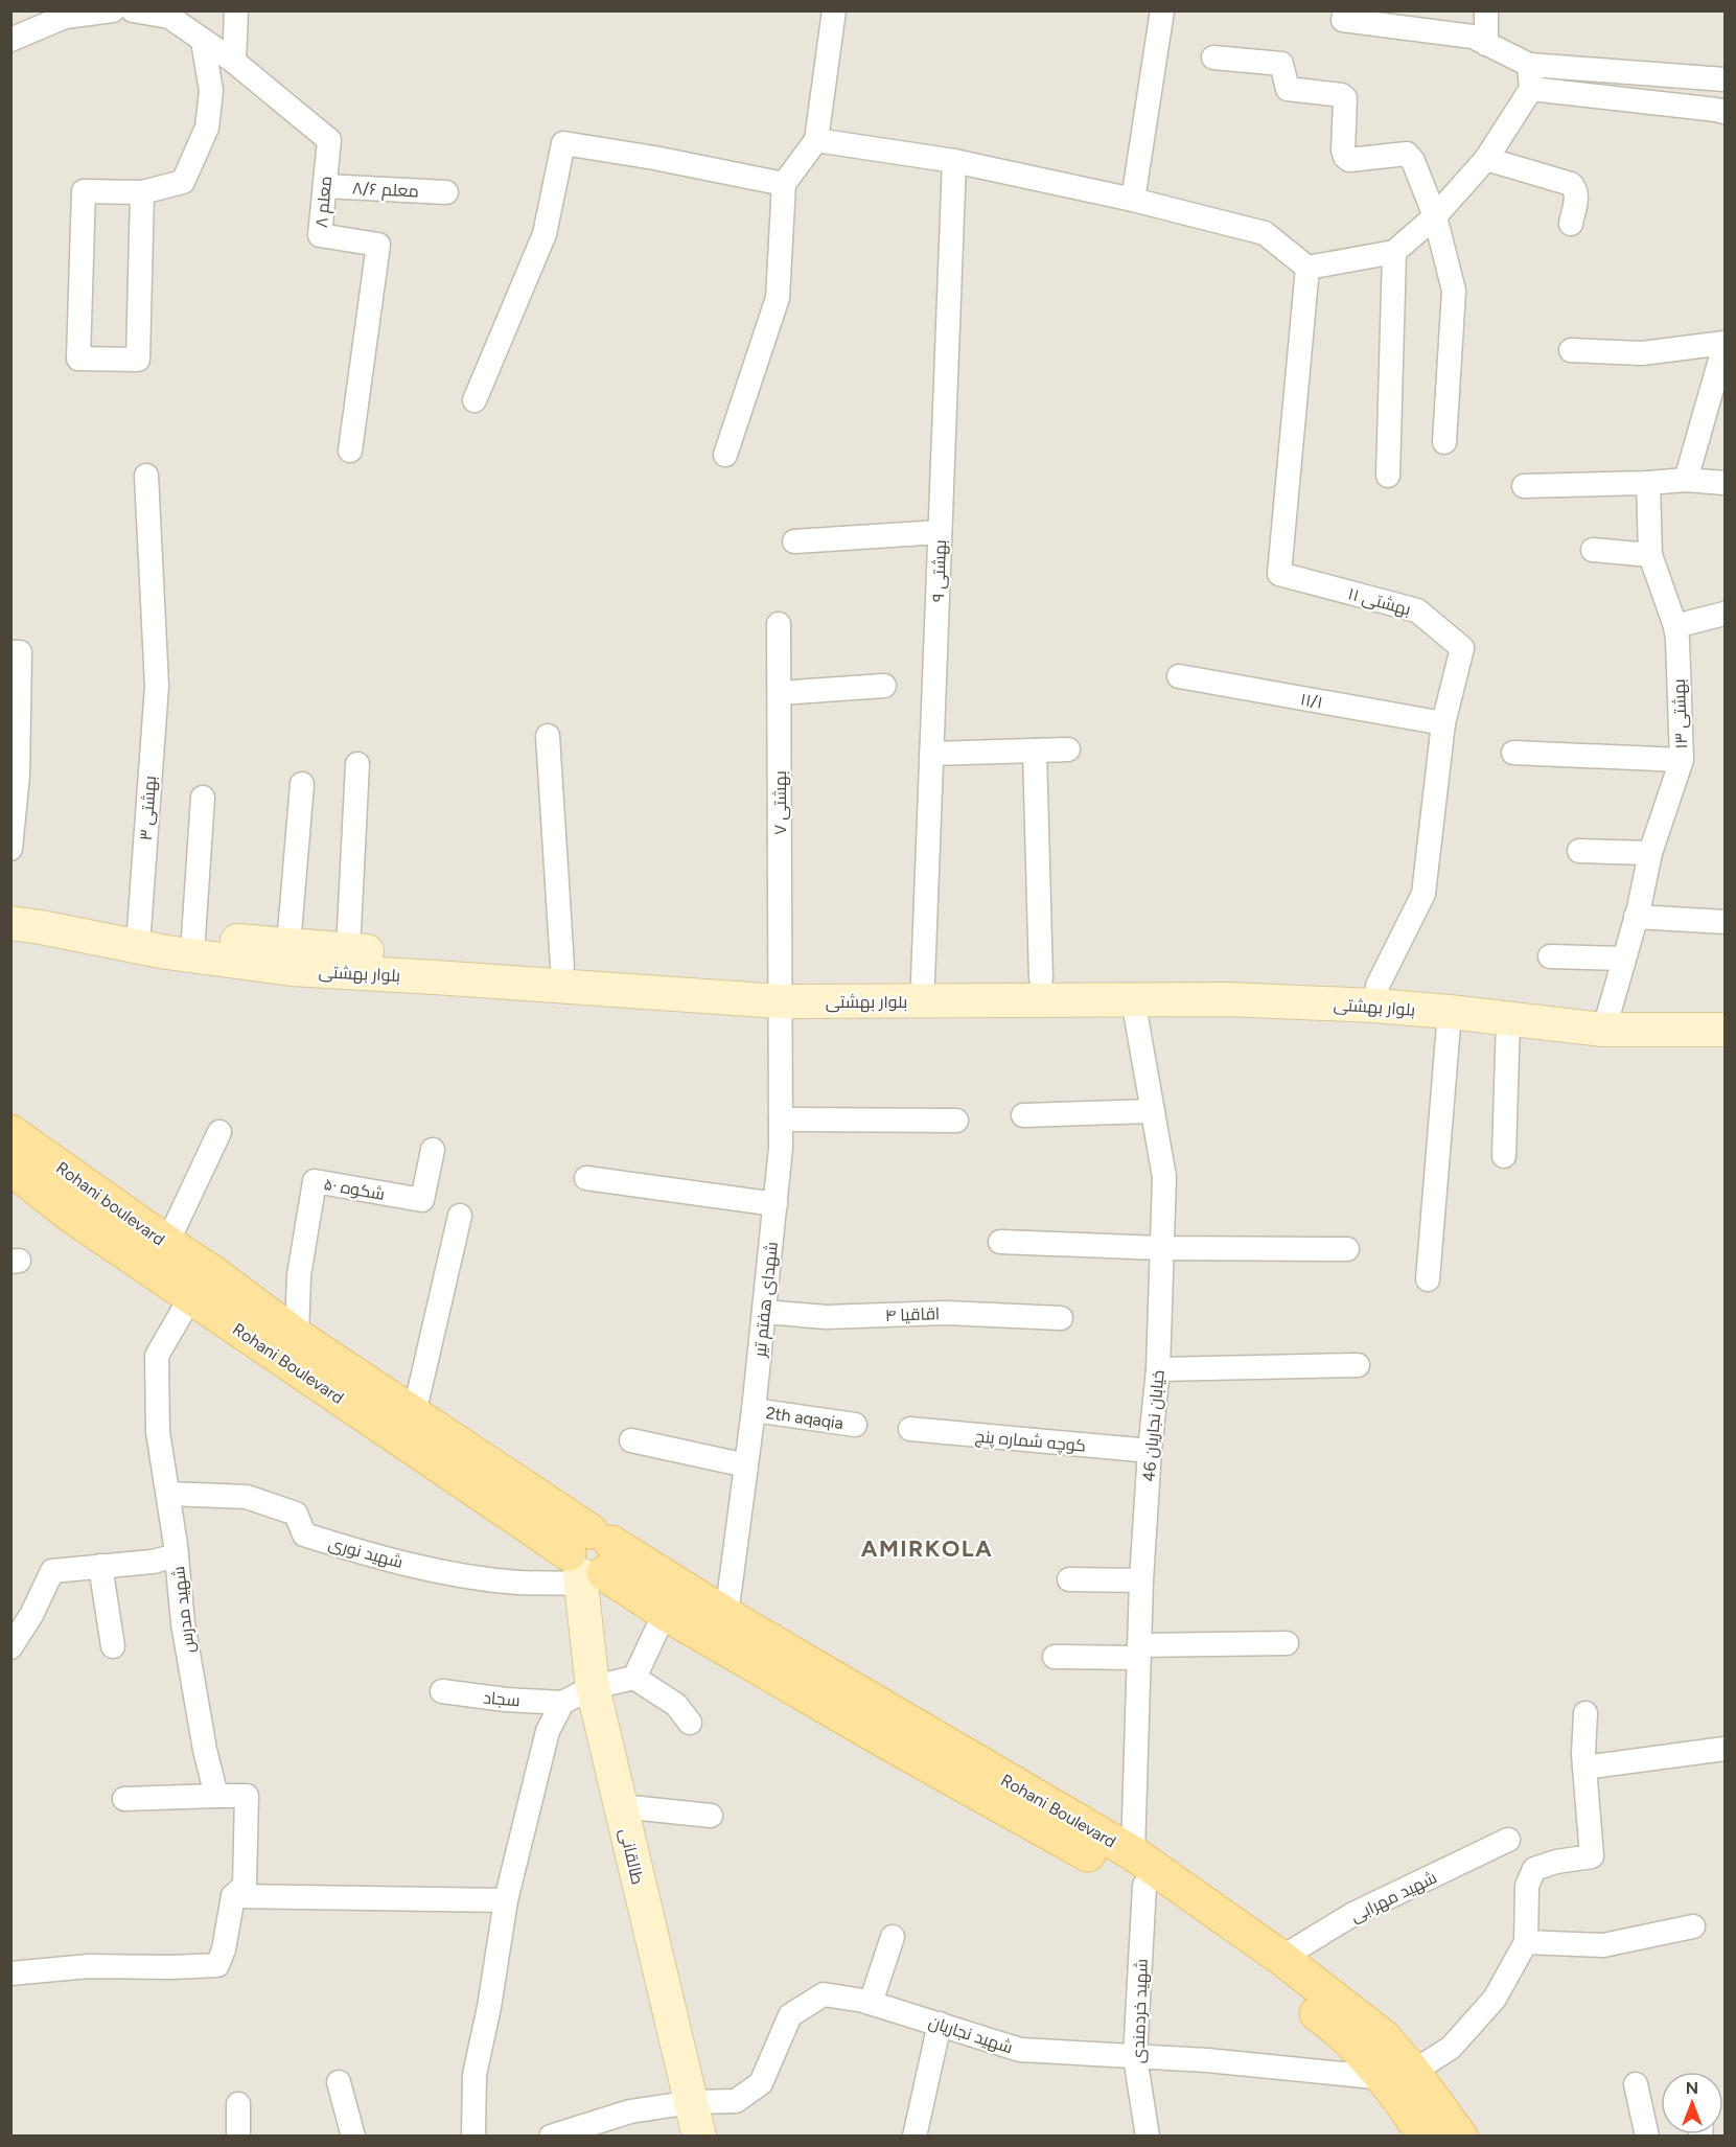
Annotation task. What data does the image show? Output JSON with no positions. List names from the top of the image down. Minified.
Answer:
{"streets":{"main road":["بلوار بهشتی","Rohani boulevard","Rohani Boulevard","طالقانی"],"street":["معلم ۸/۶","معلم ۸","بهشتی ۹","بهشتی ۱۱","۱۱/۱","بهشتی ۱۳","بهشتی ۷","بهشتی ۳","شکوه ۵۰","شهدای هفتم تیر","اقاقیا ۴","2th aqaqia","خیابان نجاریان 46","کوچه شماره پنج","شهید نوری","شهید مدرس","سجاد","شهید مهرابی","شهید خردمندی","شهید نجاریان"]},"crossings":[["معلم ۸/۶","معلم ۸"],["بهشتی ۹","بلوار بهشتی"],["بهشتی ۱۱","۱۱/۱"],["بهشتی ۱۱","بلوار بهشتی"],["بهشتی ۱۳","بلوار بهشتی"],["بهشتی ۷","بلوار بهشتی"],["بهشتی ۷","شهدای هفتم تیر"],["بهشتی ۳","بلوار بهشتی"],["بلوار بهشتی","شهدای هفتم تیر"],["بلوار بهشتی","خیابان نجاریان 46"],["شکوه ۵۰","Rohani boulevard"],["شکوه ۵۰","Rohani Boulevard"],["Rohani boulevard","Rohani Boulevard"],["شهدای هفتم تیر","اقاقیا ۴"],["شهدای هفتم تیر","Rohani Boulevard"],["شهدای هفتم تیر","2th aqaqia"],["Rohani Boulevard","خیابان نجاریان 46"],["Rohani Boulevard","شهید نوری"],["Rohani Boulevard","شهید مدرس"],["Rohani Boulevard","طالقانی"],["Rohani Boulevard","شهید مهرابی"],["Rohani Boulevard","شهید خردمندی"],["Rohani Boulevard","شهید نجاریان"],["خیابان نجاریان 46","کوچه شماره پنج"],["شهید نوری","شهید مدرس"],["شهید نوری","طالقانی"],["طالقانی","شهید نجاریان"],["شهید خردمندی","شهید نجاریان"]],"districts":["AMIRKOLA"],"north":"top"}
